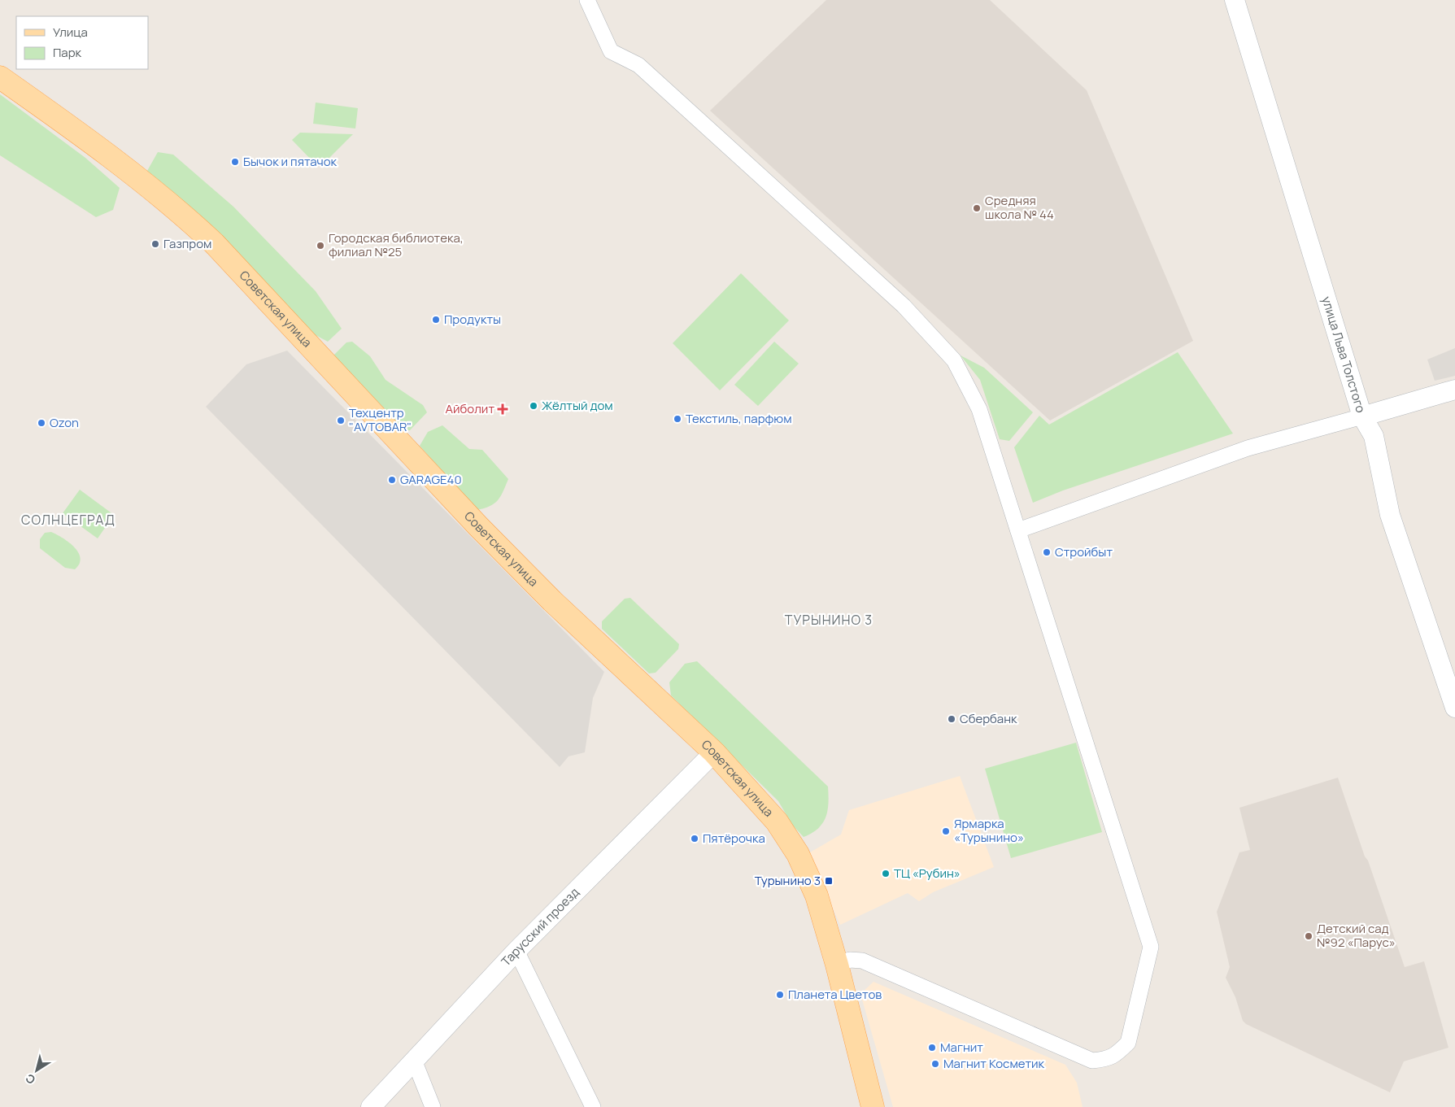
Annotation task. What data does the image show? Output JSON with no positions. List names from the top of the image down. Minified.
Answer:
{"streets":{"main road":["Советская улица"],"street":["улица Льва Толстого","Тарусский проезд"]},"crossings":[["Советская улица","Тарусский проезд"]],"districts":["СОЛНЦЕГРАД","ТУРЫНИНО 3"],"places":{"other":["Бычок и пятачок","Средняя школа № 44","Газпром","Городская библиотека, филиал №25","Продукты","Жёлтый дом","Текстиль, парфюм","Техцентр \"AVTOBAR\"","Ozon","GARAGE40","Стройбыт","Сбербанк","Ярмарка «Турынино»","Пятёрочка","ТЦ «Рубин»","Детский сад №92 «Парус»","Планета Цветов","Магнит","Магнит Косметик"],"health":["Айболит"],"transit":["Турынино 3"]},"legend":["Улица","Парк"],"north":"bottom left"}
